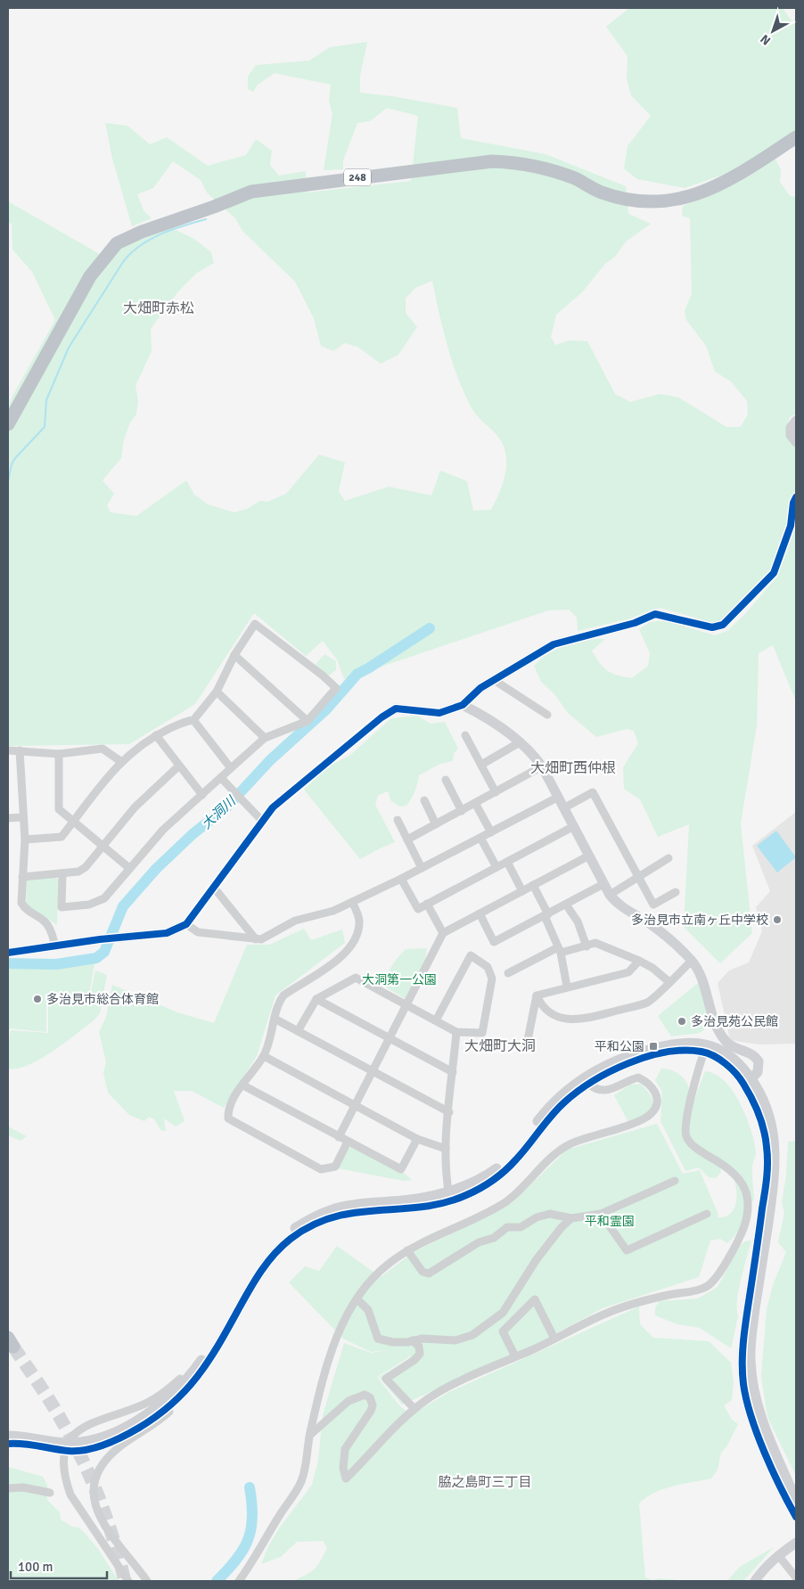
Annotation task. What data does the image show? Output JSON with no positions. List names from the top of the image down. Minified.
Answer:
{"streets":{"highway":["248"]},"districts":["大畑町赤松","大畑町西仲根","大畑町大洞","脇之島町三丁目"],"water":["大洞川"],"parks":["大洞第一公園","平和霊園"],"places":{"other":["多治見市立南ヶ丘中学校","多治見市総合体育館","多治見苑公民館"],"transit":["平和公園"]},"scale_bar":"100 m","north":"bottom left"}
